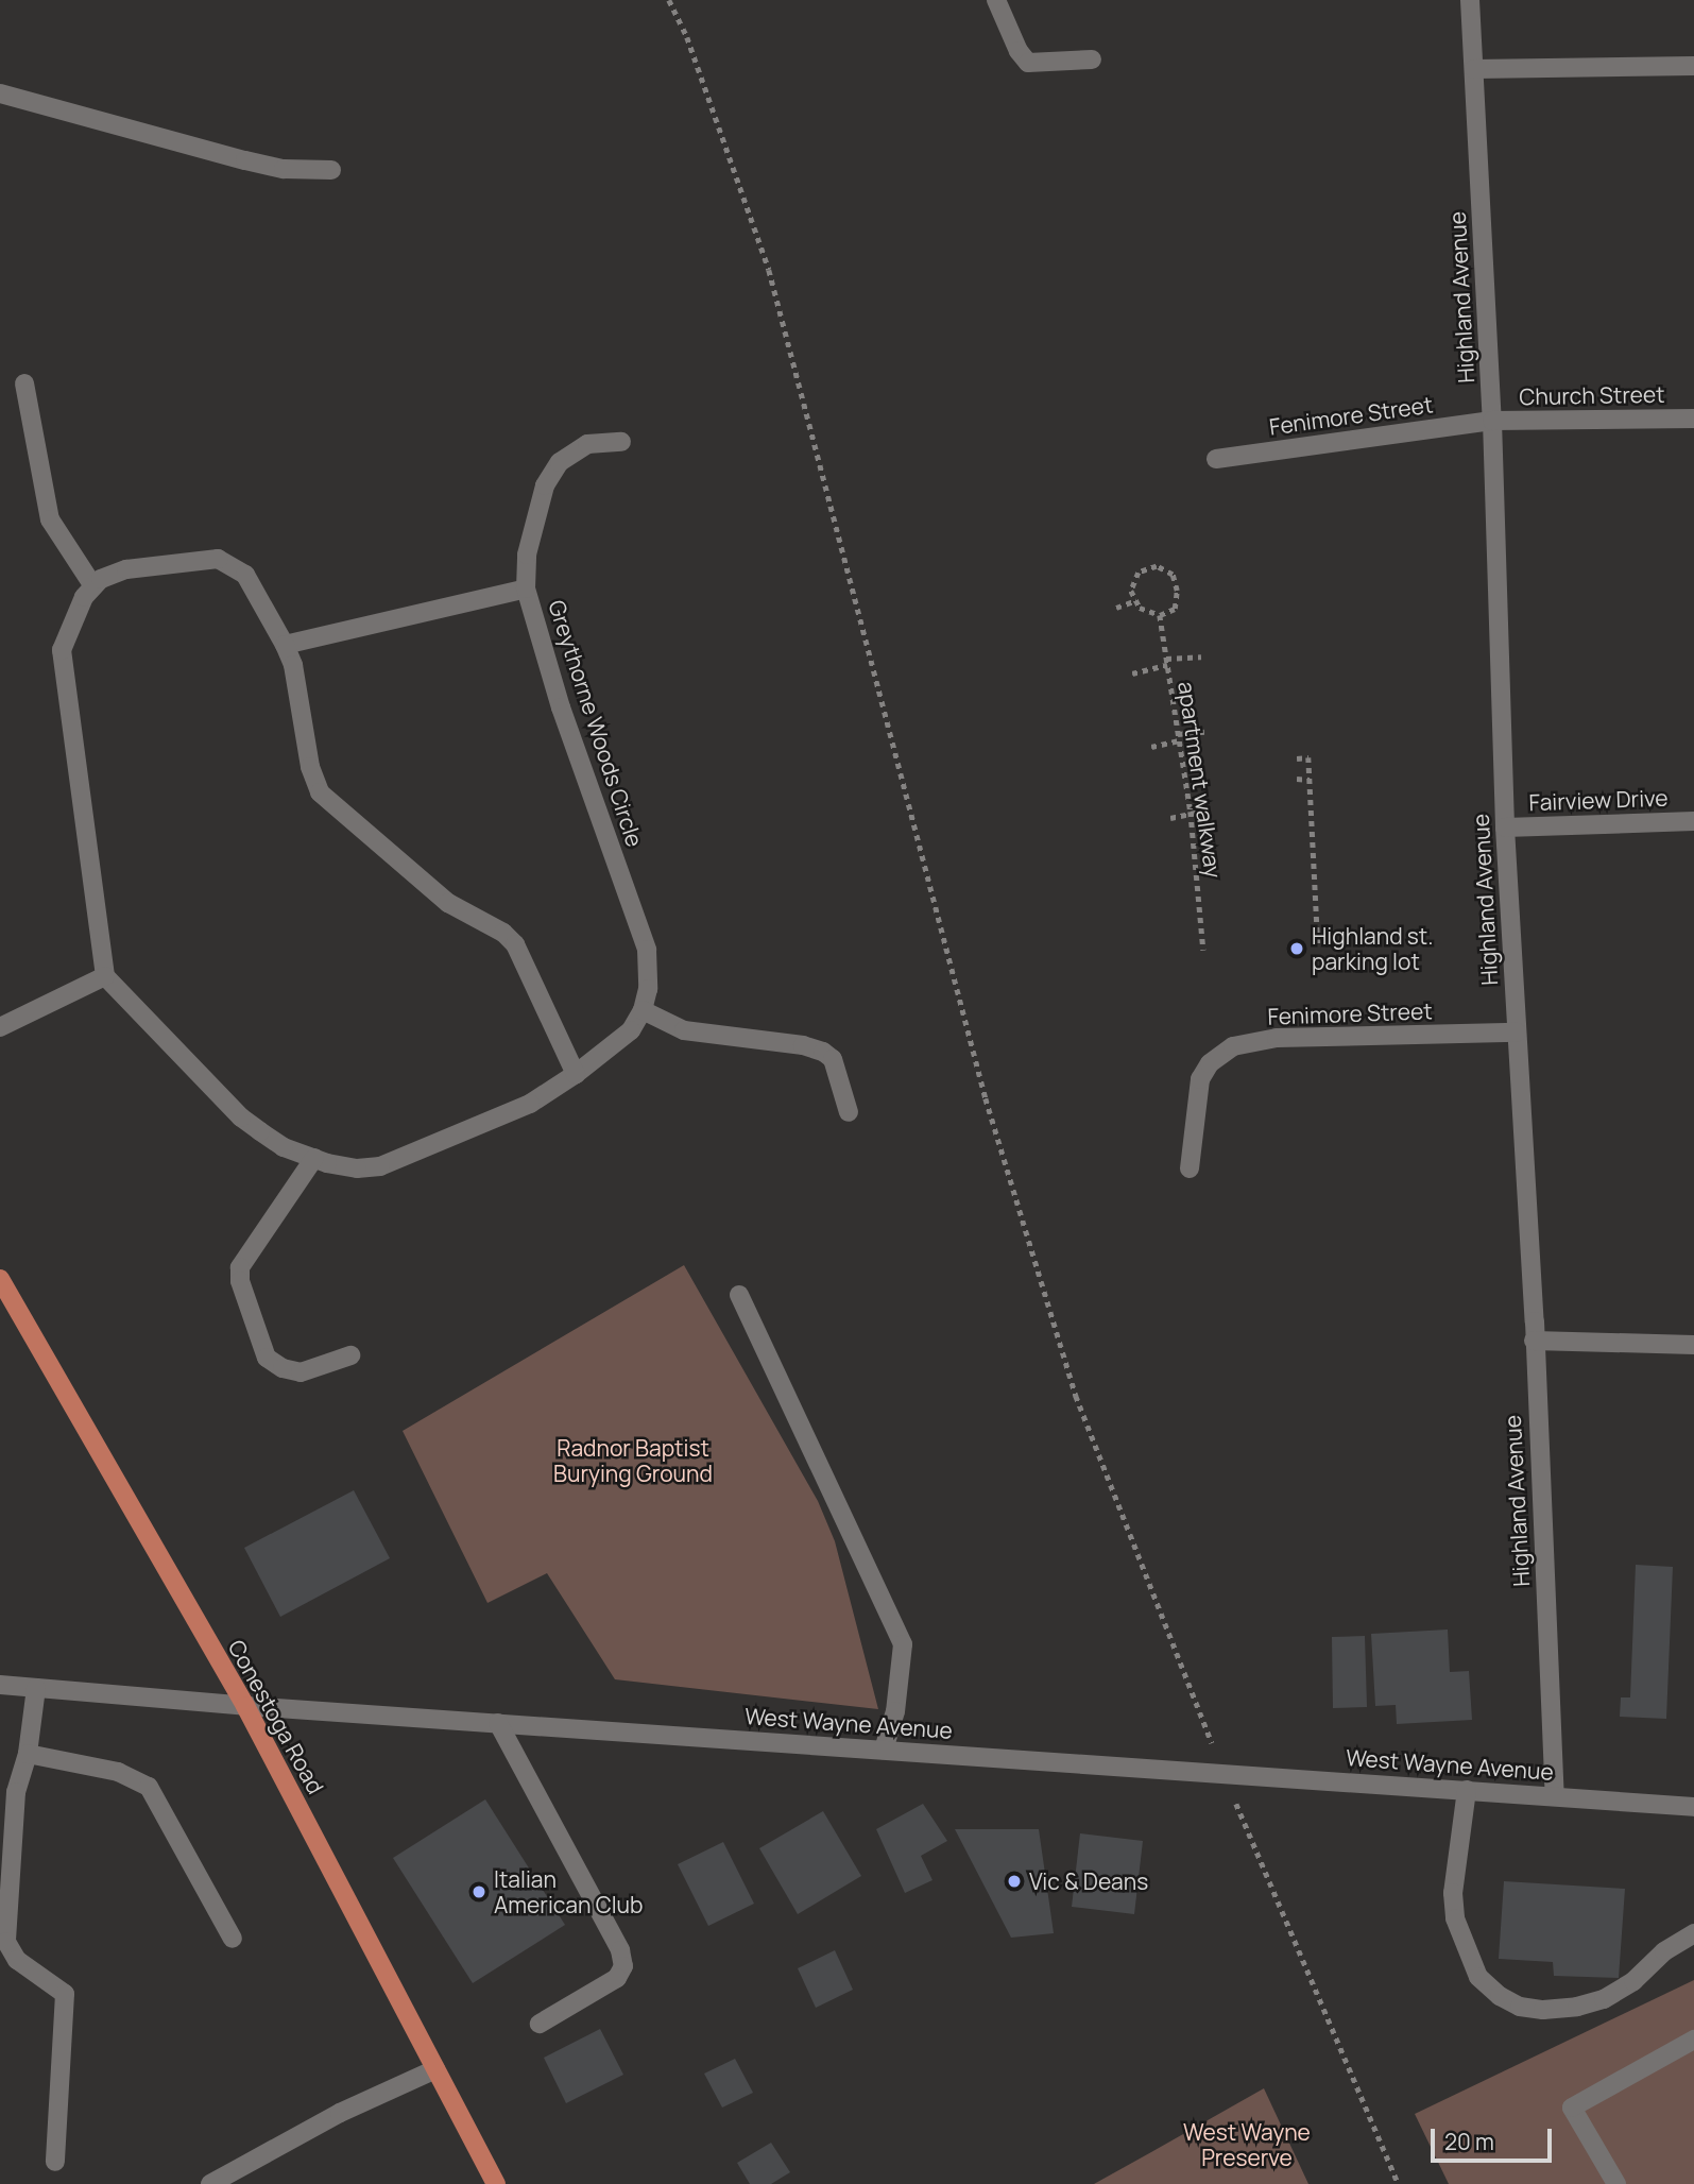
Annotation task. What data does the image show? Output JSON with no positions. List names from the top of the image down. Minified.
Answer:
{"streets":{"main road":["Conestoga Road"],"street":["Highland Avenue","Church Street","Fenimore Street","Greythorne Woods Circle","Fairview Drive","West Wayne Avenue"],"path":["apartment walkway"]},"crossings":[["Highland Avenue","Church Street"],["Highland Avenue","Fenimore Street"],["Highland Avenue","Fairview Drive"],["Highland Avenue","West Wayne Avenue"],["Church Street","Fenimore Street"],["Conestoga Road","West Wayne Avenue"]],"parks":["Radnor Baptist Burying Ground","West Wayne Preserve"],"places":["Highland st. parking lot","Vic & Deans","Italian American Club"],"scale_bar":"20 m"}
